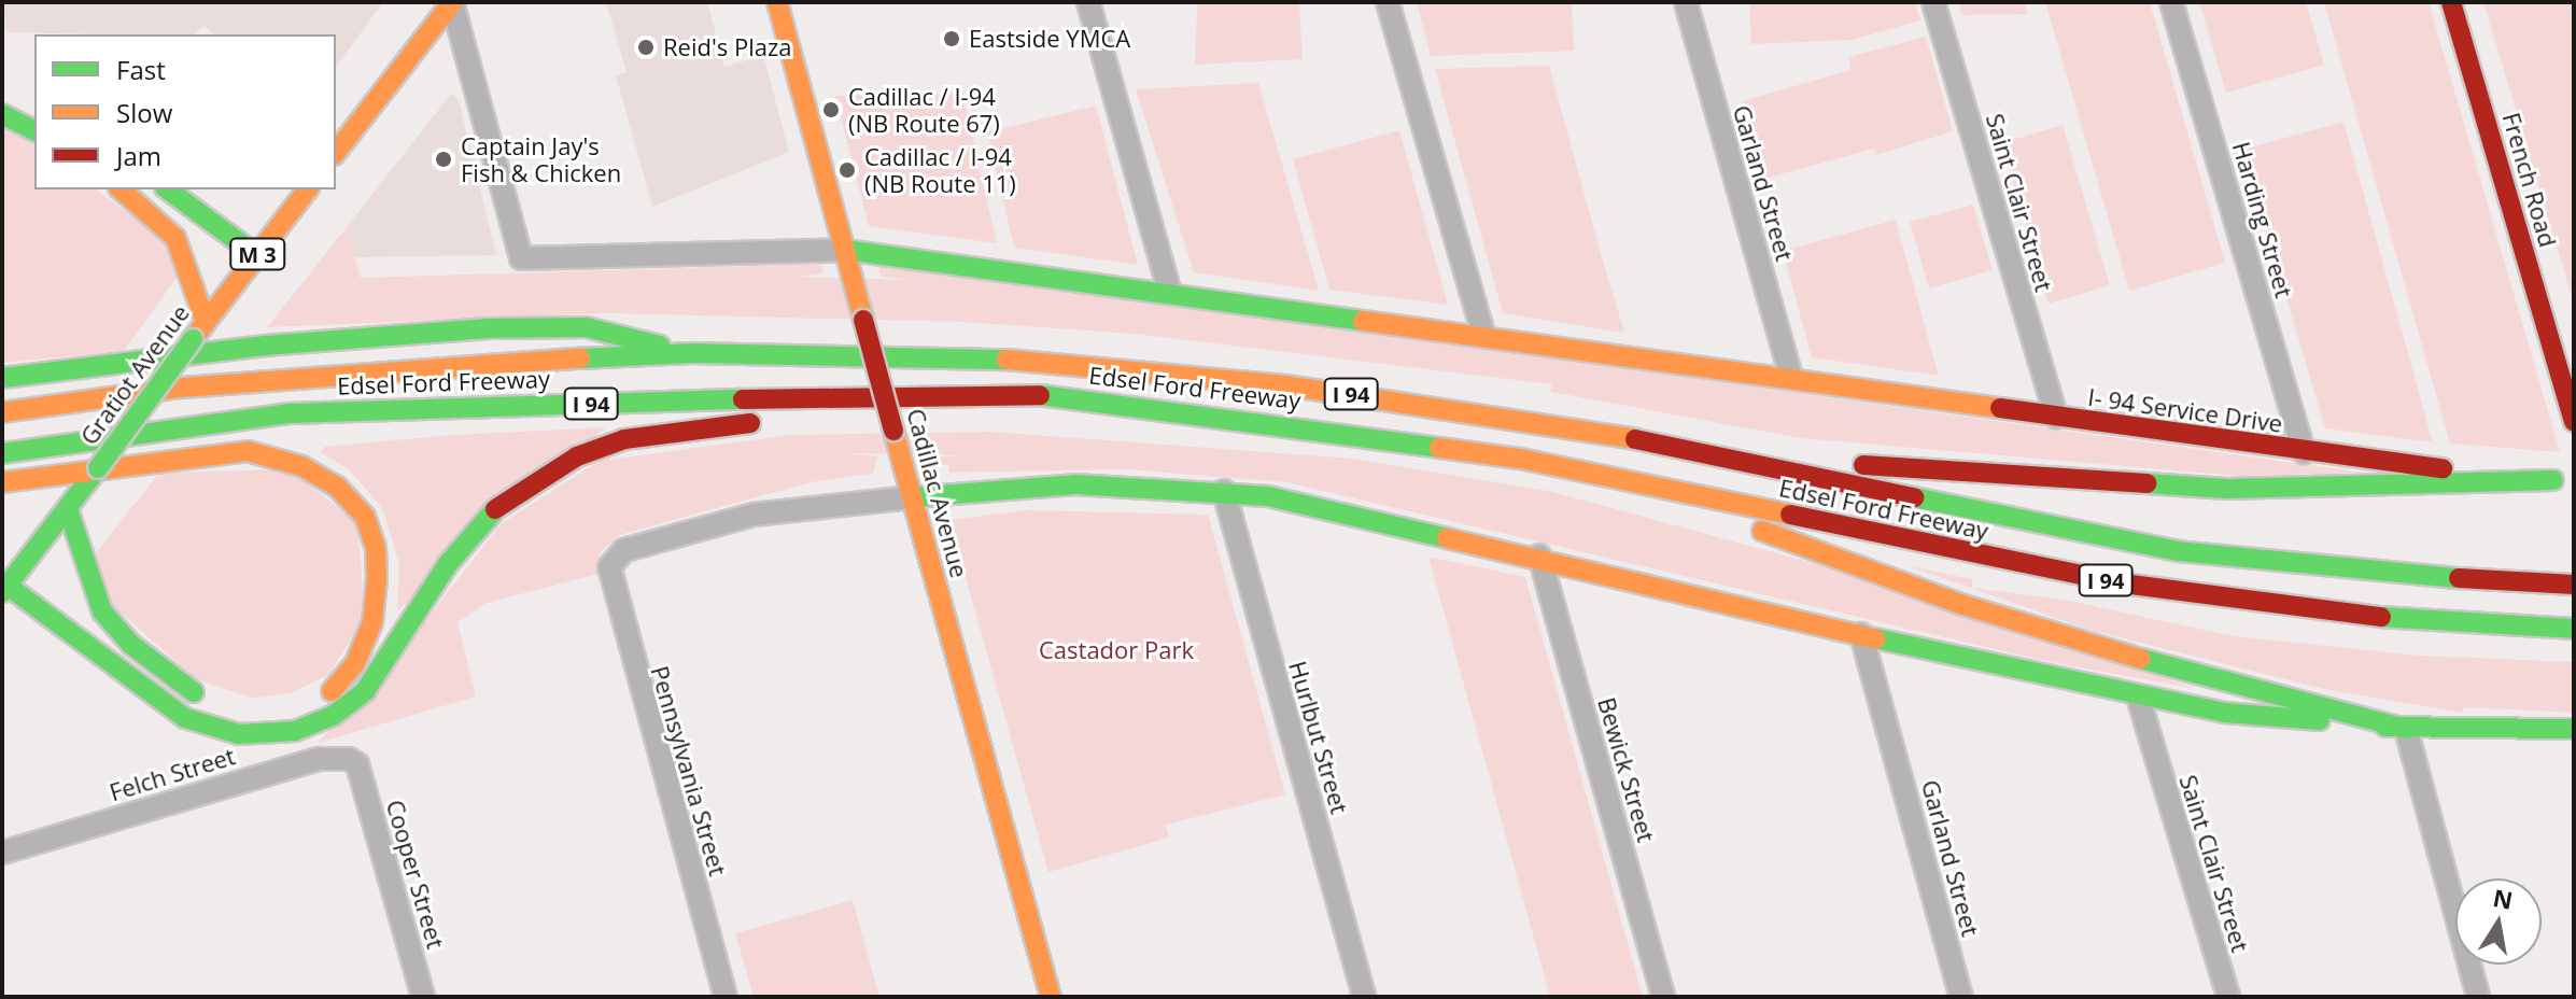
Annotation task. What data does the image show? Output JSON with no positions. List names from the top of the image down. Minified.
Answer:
{"streets":{"main road":["French Road","M 3","Gratiot Avenue","Edsel Ford Freeway","I 94","I- 94 Service Drive","Cadillac Avenue"],"street":["Garland Street","Saint Clair Street","Harding Street","Hurlbut Street","Bewick Street","Pennsylvania Street","Felch Street","Cooper Street"]},"crossings":[["Garland Street","I- 94 Service Drive"],["Saint Clair Street","I- 94 Service Drive"],["Harding Street","I- 94 Service Drive"],["Cadillac Avenue","Pennsylvania Street"],["Felch Street","Cooper Street"]],"parks":["Castador Park"],"places":["Eastside YMCA","Reid's Plaza","Cadillac / I-94 (NB Route 67)","Captain Jay's Fish & Chicken","Cadillac / I-94 (NB Route 11)"],"legend":["Fast","Slow","Jam"],"north":"top"}
